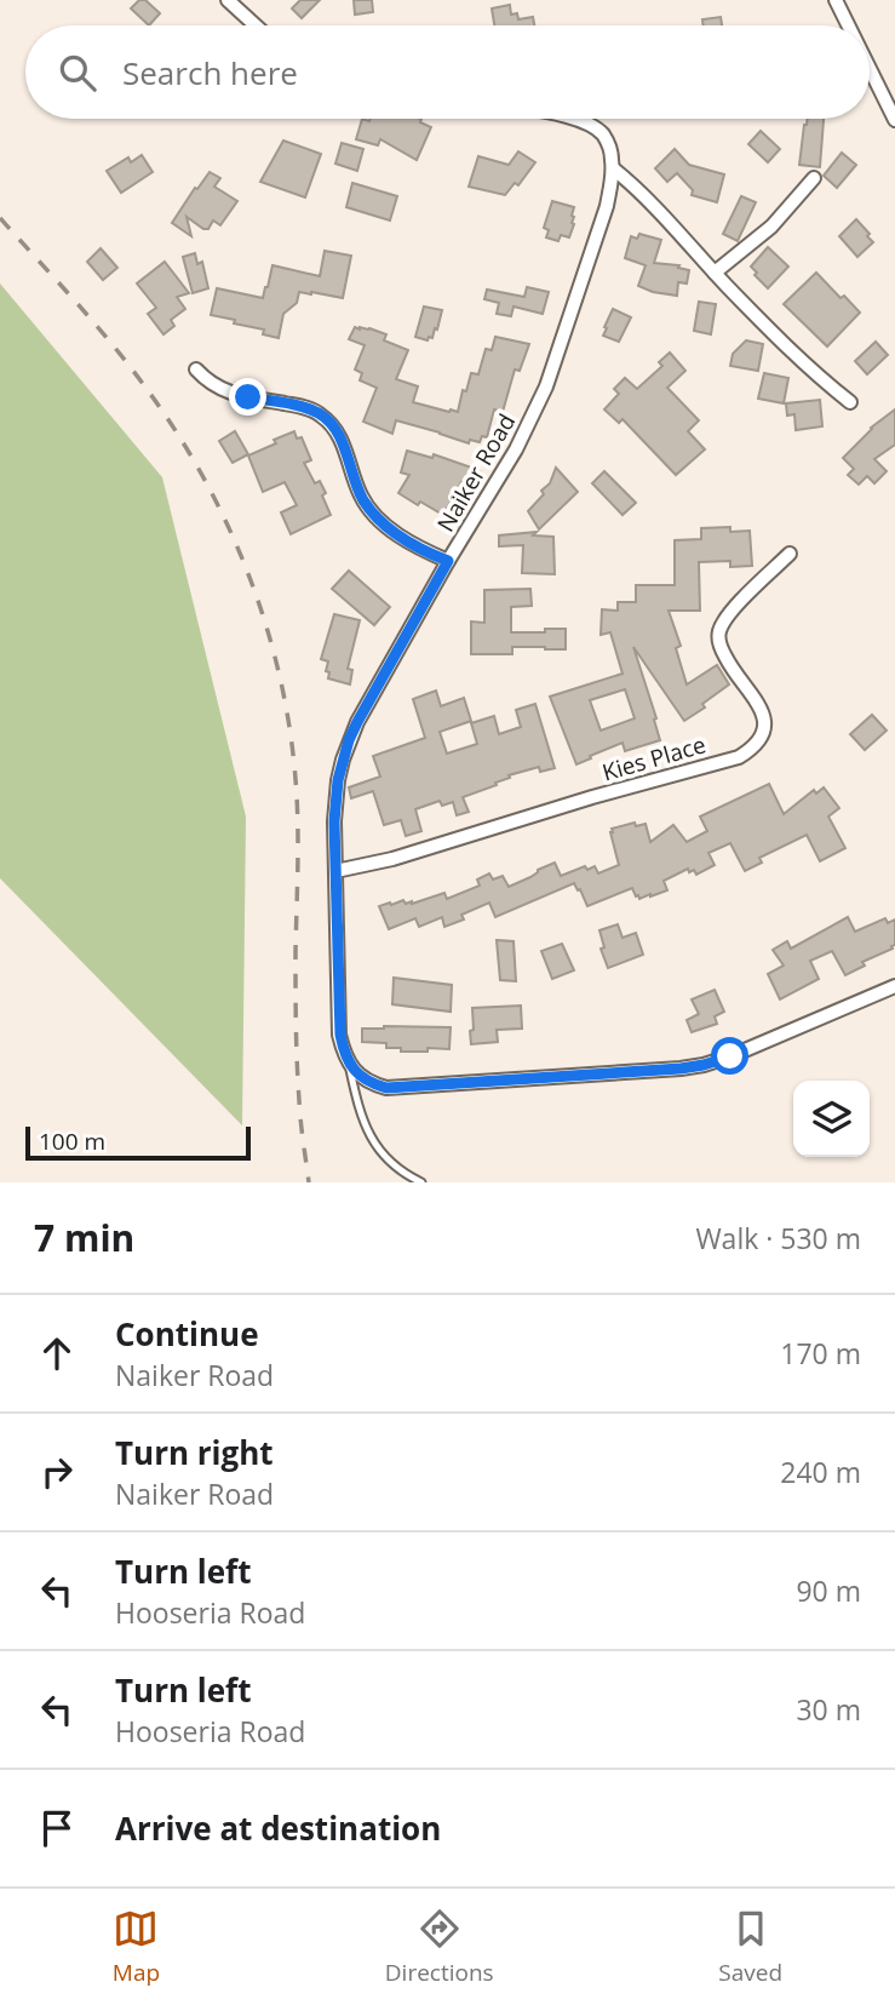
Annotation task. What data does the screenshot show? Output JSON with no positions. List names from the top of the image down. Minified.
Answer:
{"streets":{"street":["Naiker Road","Kies Place"]},"crossings":[["Naiker Road","Kies Place"]],"scale_bar":"100 m","page":{"search":"Search here","scale":"100 m","heading":["7 min","Walk · 530 m"],"list":[["Continue","Naiker Road","170 m"],["Turn right","Naiker Road","240 m"],["Turn left","Hooseria Road","90 m"],["Turn left","Hooseria Road","30 m"],"Arrive at destination"],"nav":["Map","Directions","Saved"]}}
